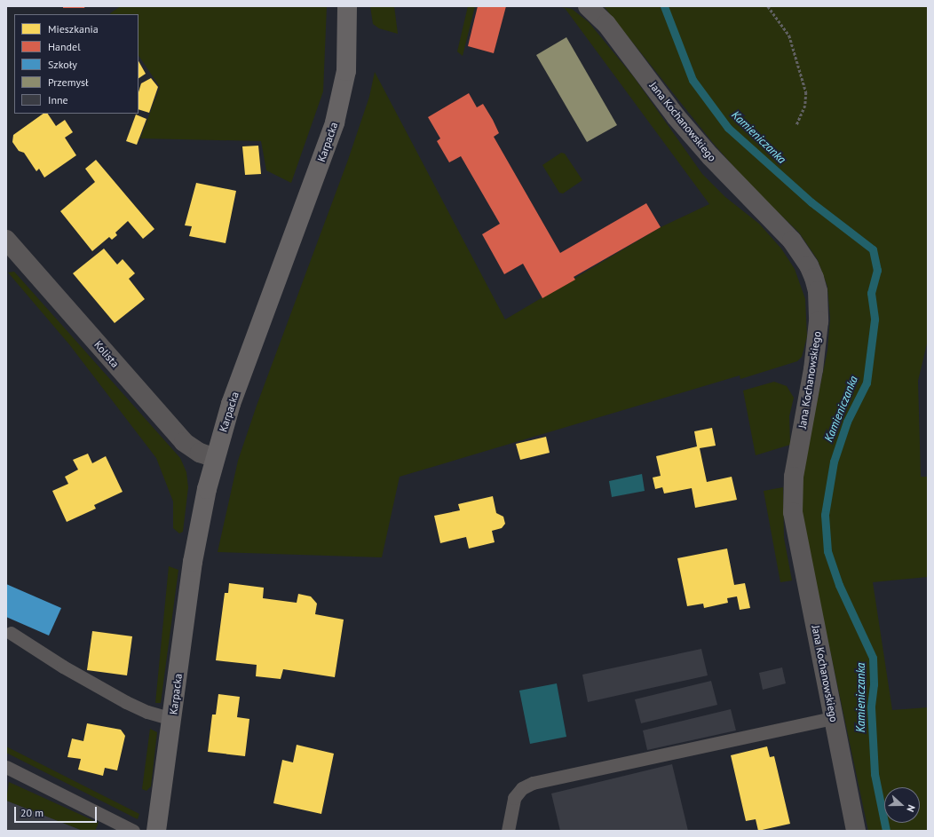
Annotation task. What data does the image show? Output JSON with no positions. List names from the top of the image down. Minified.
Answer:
{"streets":{"street":["Jana Kochanowskiego","Karpacka","Kolista"]},"crossings":[["Karpacka","Kolista"]],"water":["Kamieniczanka"],"legend":["Mieszkania","Handel","Szkoły","Przemysł","Inne"],"scale_bar":"20 m","north":"right"}
